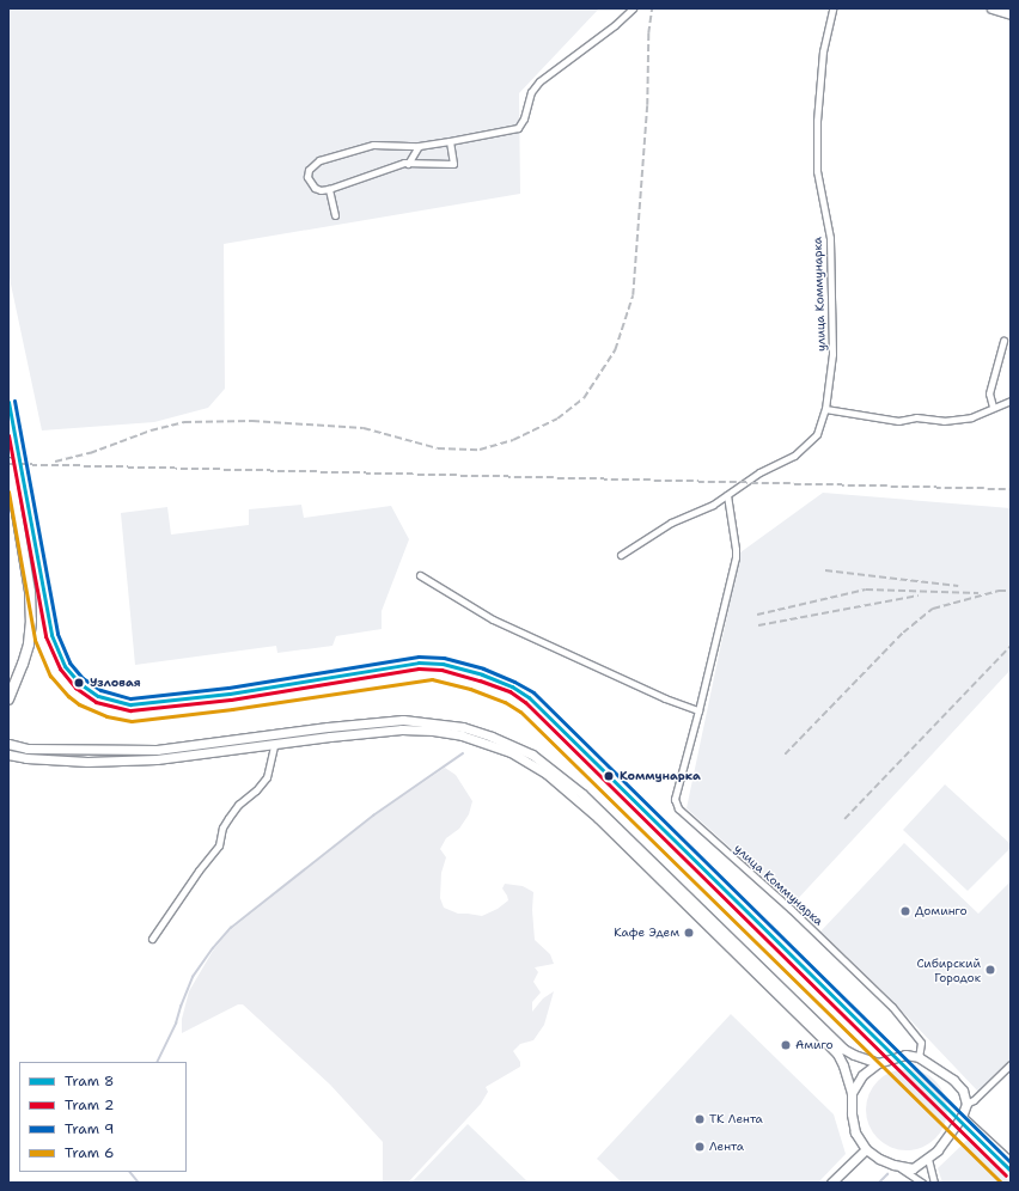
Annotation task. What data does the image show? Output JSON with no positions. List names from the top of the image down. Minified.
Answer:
{"streets":{"street":["улица Коммунарка"]},"places":["Узловая","Коммунарка","Доминго","Кафе Эдем","Сибирский Городок","Амиго","ТК Лента","Лента"],"lines":["tram line 9","tram line 8","tram line 2","tram line 6"],"legend":["Tram 8","Tram 2","Tram 9","Tram 6"]}
